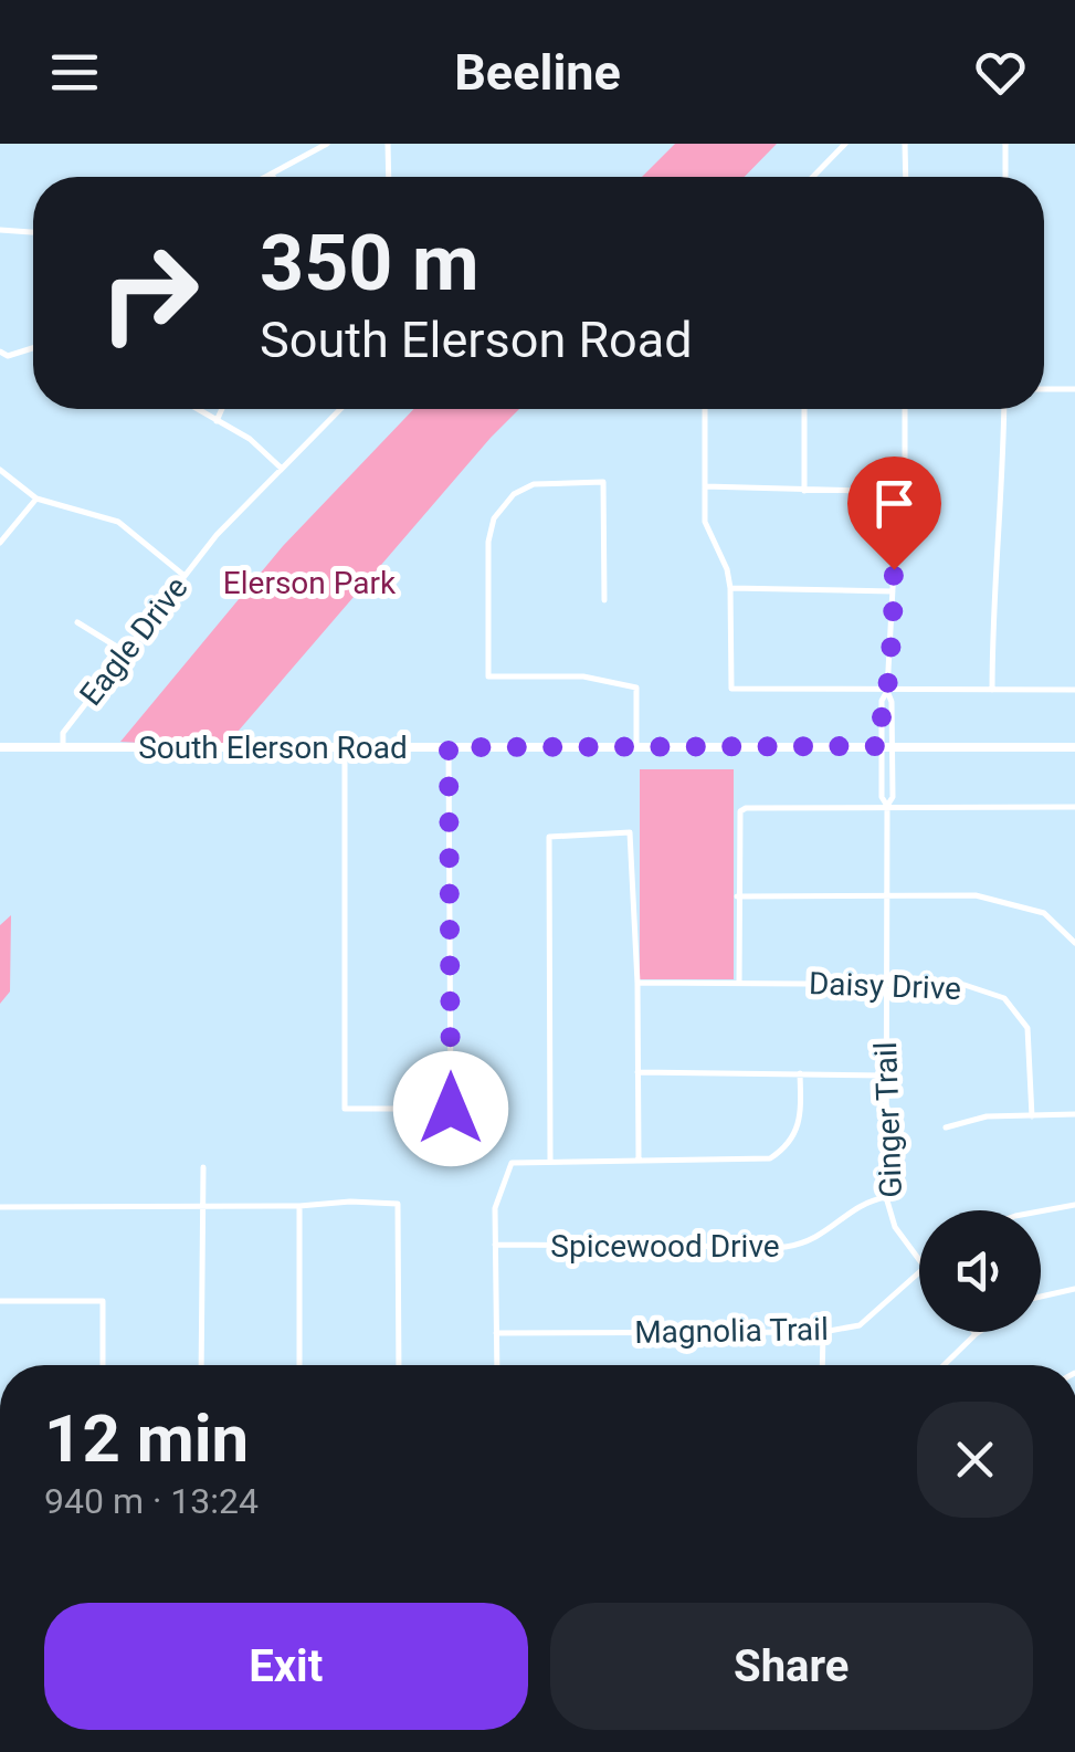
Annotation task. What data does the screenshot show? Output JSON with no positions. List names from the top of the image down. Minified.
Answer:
{"streets":{"street":["Eagle Drive","South Elerson Road","Daisy Drive","Ginger Trail","Spicewood Drive","Magnolia Trail"]},"crossings":[["Eagle Drive","South Elerson Road"],["South Elerson Road","Ginger Trail"],["Daisy Drive","Ginger Trail"],["Ginger Trail","Spicewood Drive"]],"parks":["Elerson Park"],"page":{"header":"Beeline","turn":["350 m","South Elerson Road"],"heading":["12 min","940 m · 13:24"],"buttons":["Exit","Share"]}}
